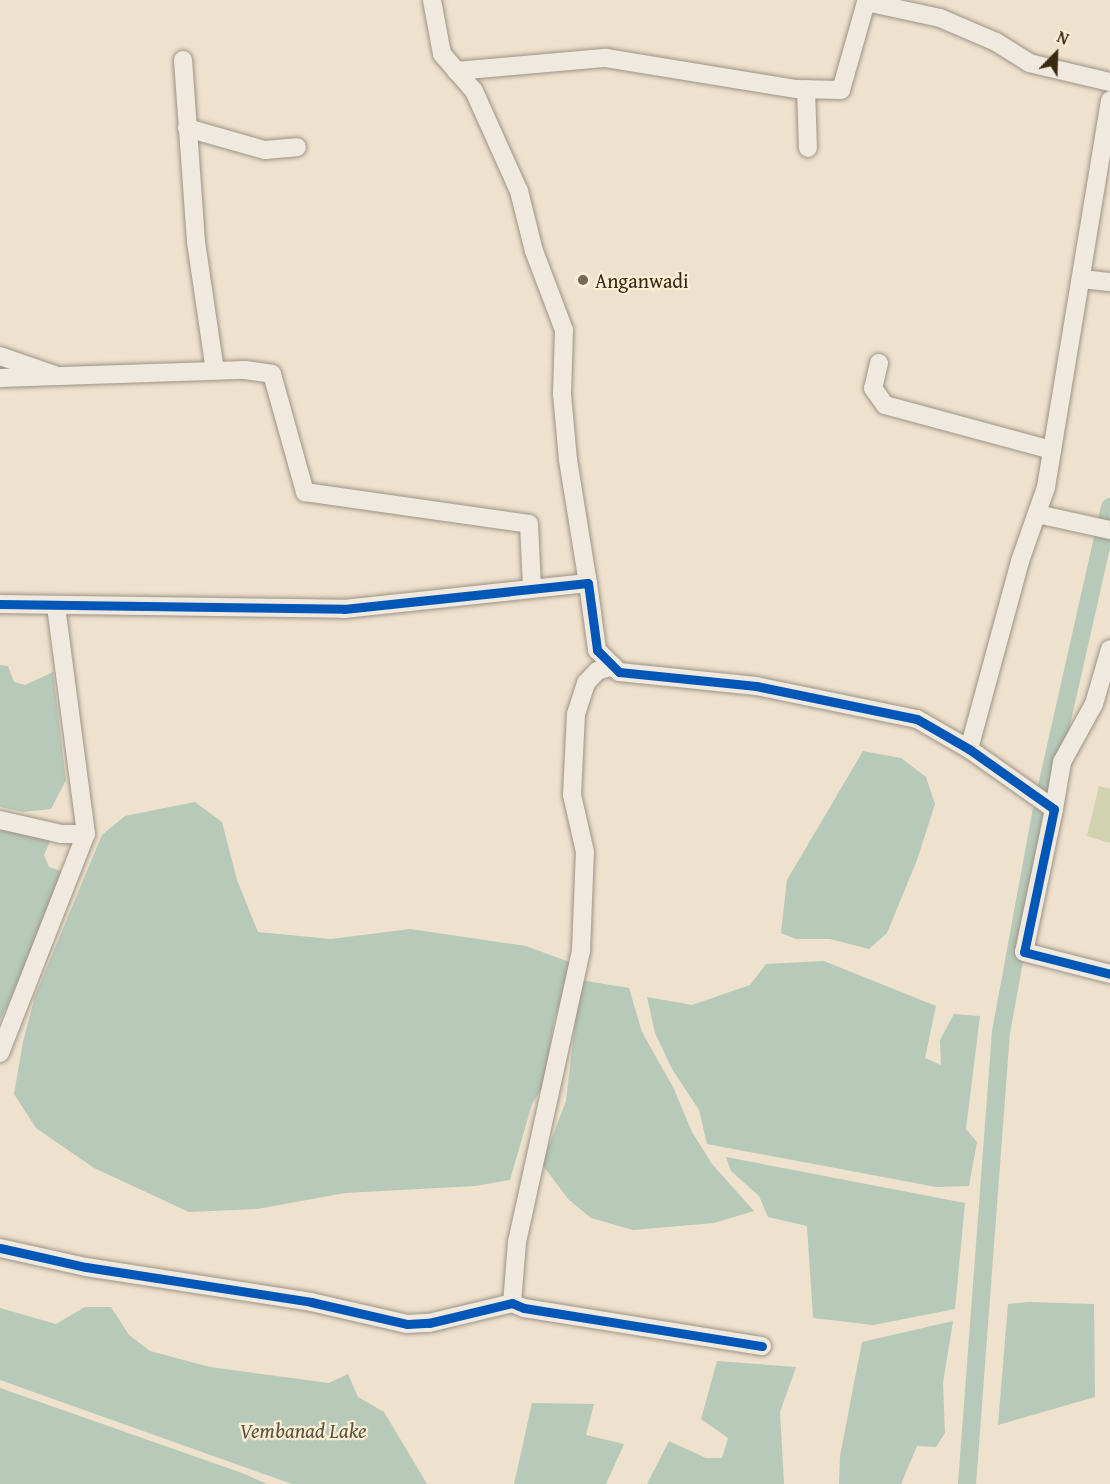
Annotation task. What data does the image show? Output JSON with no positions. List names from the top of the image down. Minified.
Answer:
{"water":["Vembanad Lake"],"places":["Anganwadi"],"north":"top right"}
